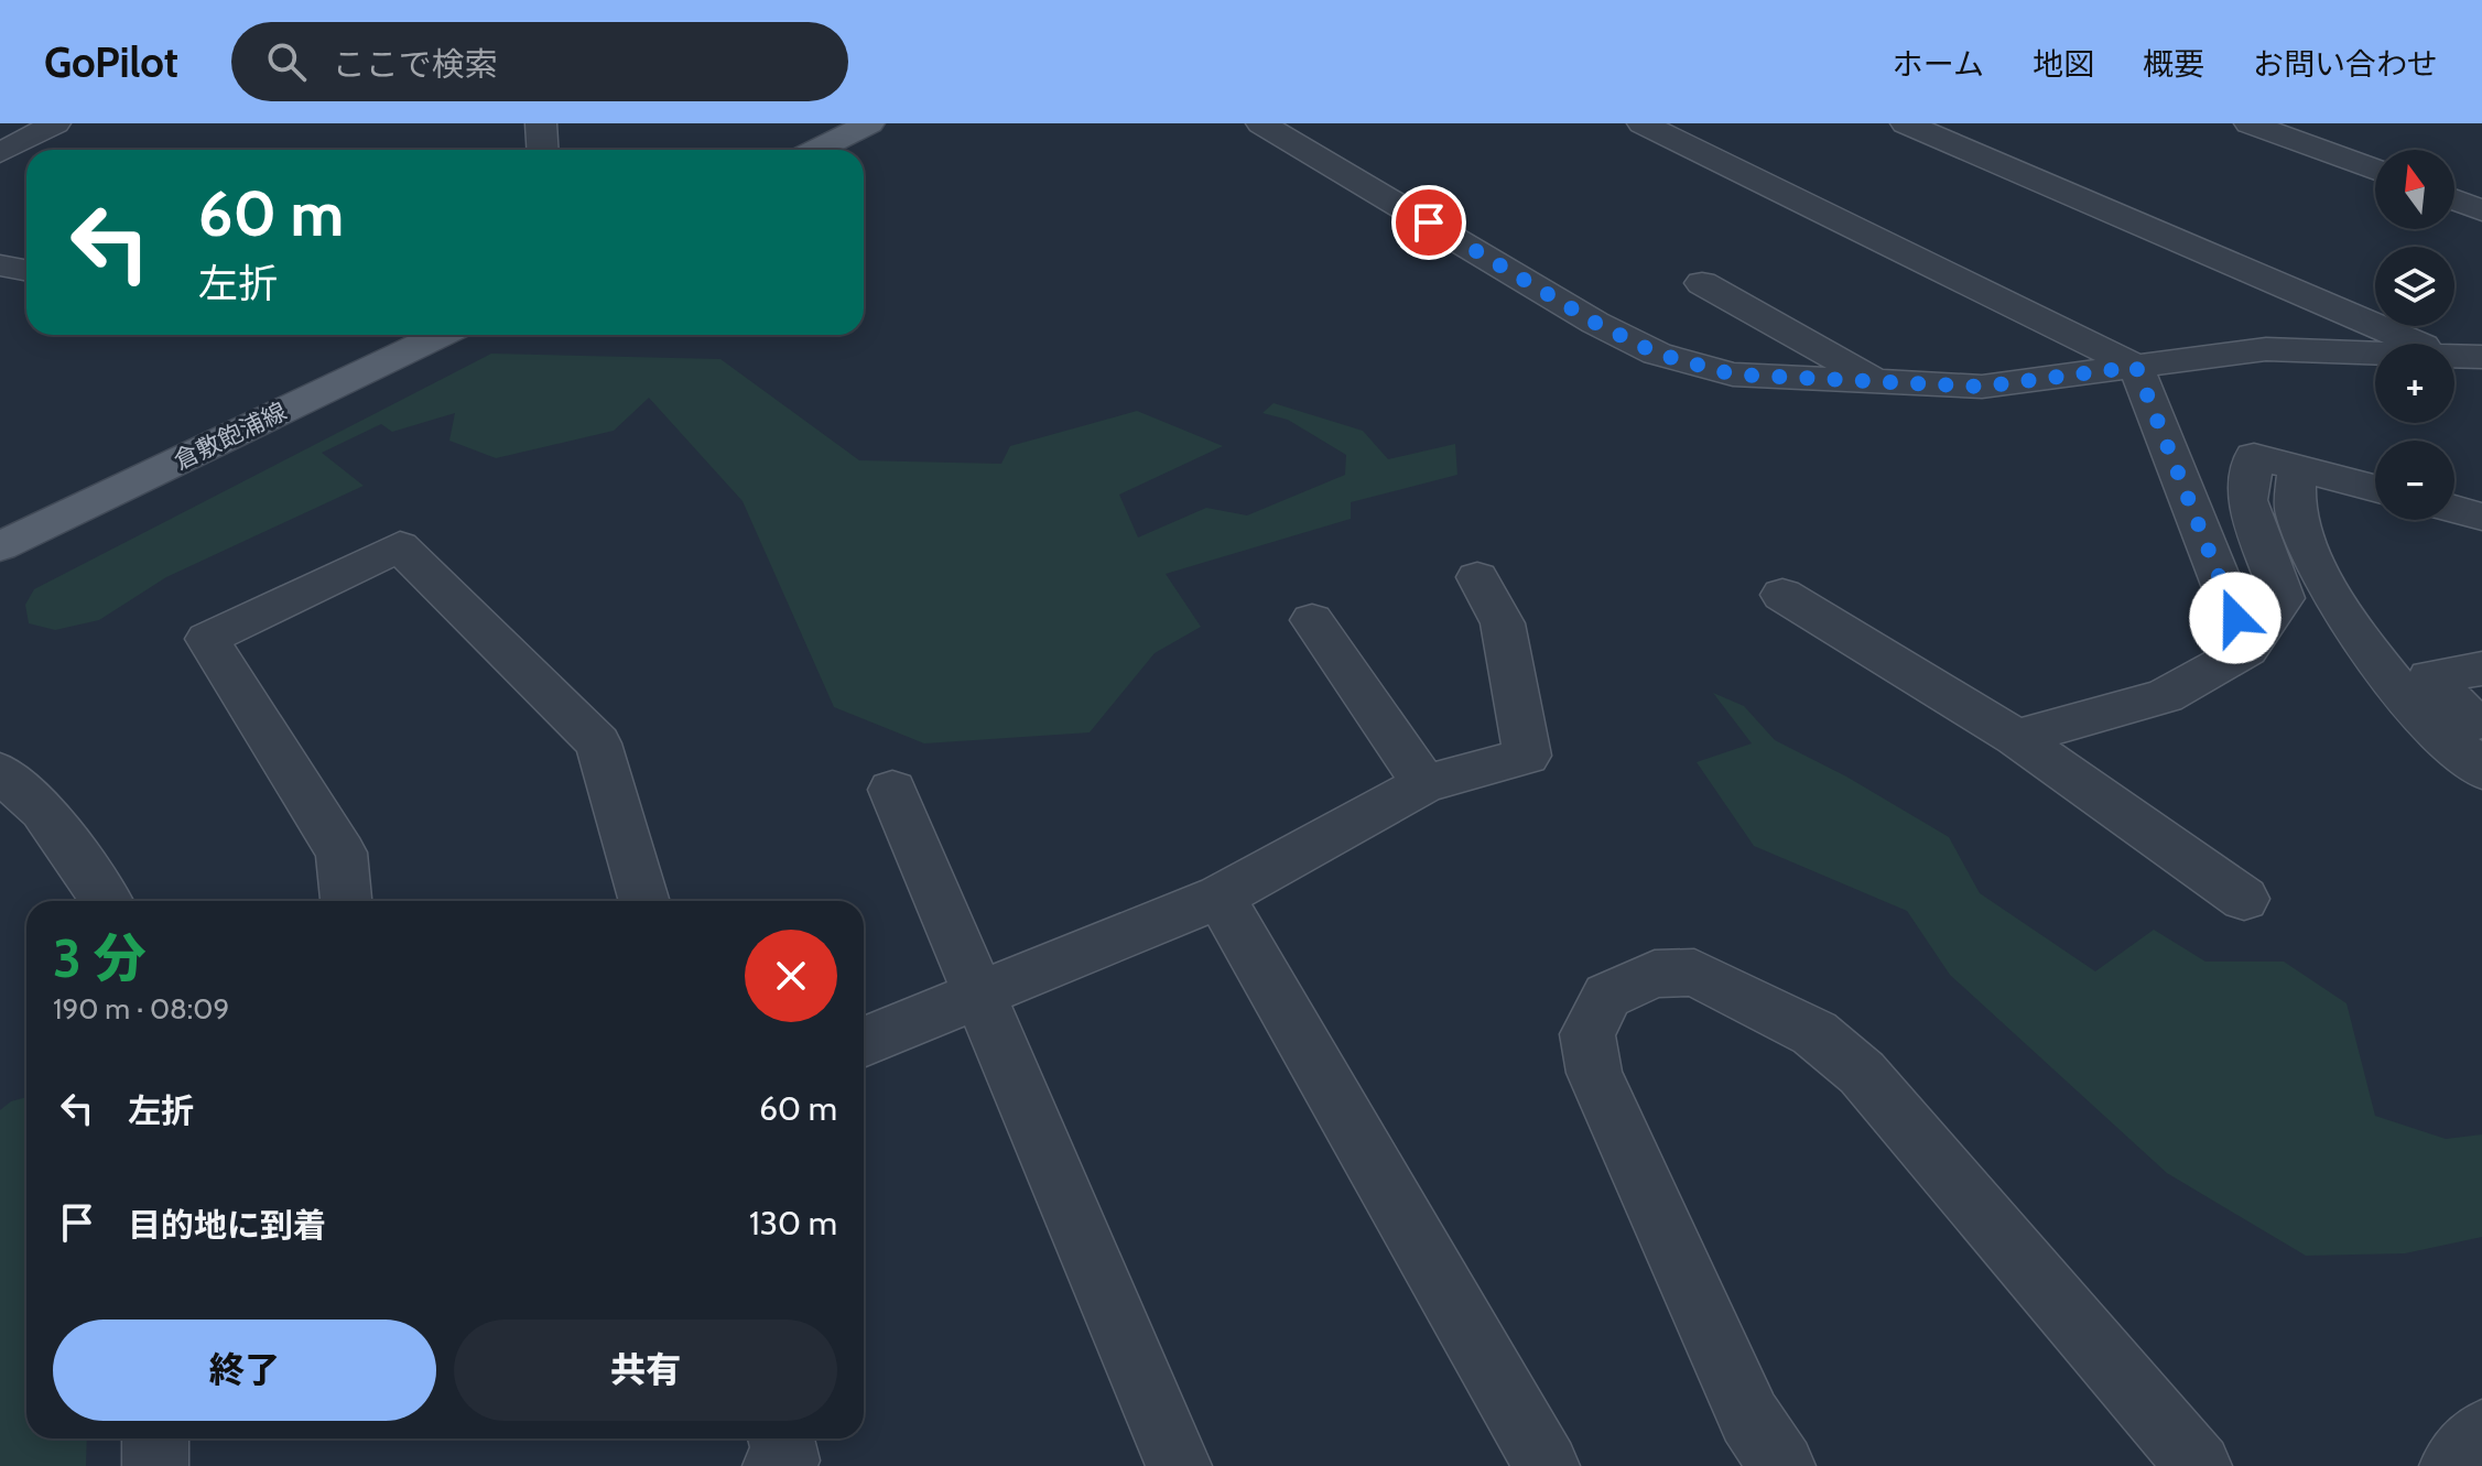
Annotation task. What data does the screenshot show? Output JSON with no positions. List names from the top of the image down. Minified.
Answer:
{"streets":{"main road":["倉敷飽浦線"]},"north":"top","page":{"header":"GoPilot","search":"ここで検索","nav":["ホーム","地図","概要","お問い合わせ"],"map_buttons":["+","−"],"turn":["60 m","左折"],"heading":["3 分","190 m · 08:09"],"list":[{"name":"左折","value":"60 m"},{"name":"目的地に到着","value":"130 m"}],"buttons":["終了","共有"]}}
